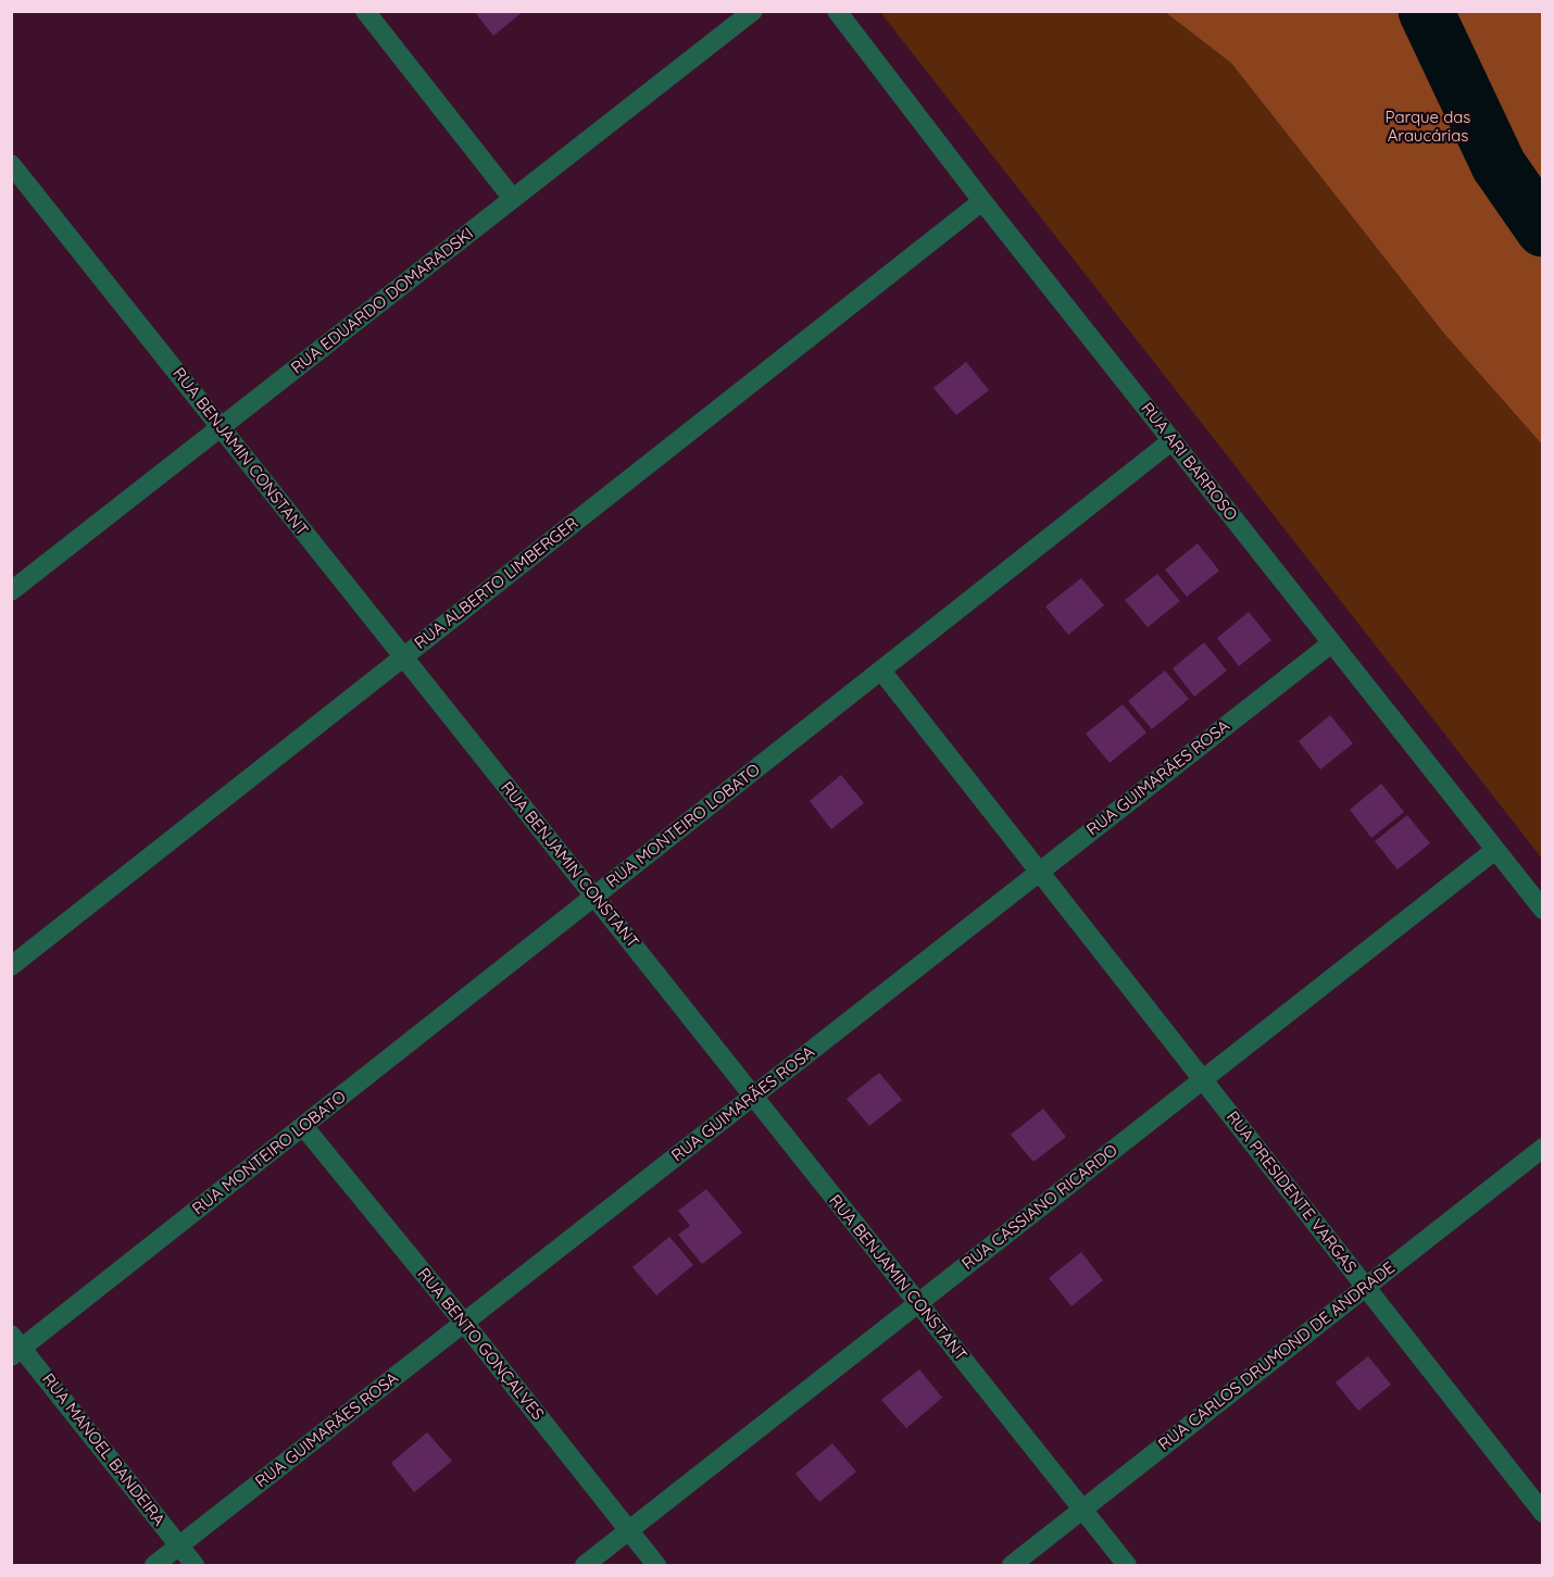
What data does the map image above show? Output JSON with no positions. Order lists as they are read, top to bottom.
{
  "streets": {
    "street": [
      "RUA EDUARDO DOMARADSKI",
      "RUA BENJAMIN CONSTANT",
      "RUA ARI BARROSO",
      "RUA ALBERTO LIMBERGER",
      "RUA GUIMARÃES ROSA",
      "RUA MONTEIRO LOBATO",
      "RUA PRESIDENTE VARGAS",
      "RUA CASSIANO RICARDO",
      "RUA BENTO GONÇALVES",
      "RUA CARLOS DRUMOND DE ANDRADE",
      "RUA MANOEL BANDEIRA"
    ]
  },
  "crossings": [
    ["RUA EDUARDO DOMARADSKI", "RUA BENJAMIN CONSTANT"],
    ["RUA BENJAMIN CONSTANT", "RUA ALBERTO LIMBERGER"],
    ["RUA BENJAMIN CONSTANT", "RUA GUIMARÃES ROSA"],
    ["RUA BENJAMIN CONSTANT", "RUA MONTEIRO LOBATO"],
    ["RUA BENJAMIN CONSTANT", "RUA CASSIANO RICARDO"],
    ["RUA BENJAMIN CONSTANT", "RUA CARLOS DRUMOND DE ANDRADE"],
    ["RUA ARI BARROSO", "RUA ALBERTO LIMBERGER"],
    ["RUA ARI BARROSO", "RUA GUIMARÃES ROSA"],
    ["RUA ARI BARROSO", "RUA MONTEIRO LOBATO"],
    ["RUA ARI BARROSO", "RUA CASSIANO RICARDO"],
    ["RUA GUIMARÃES ROSA", "RUA PRESIDENTE VARGAS"],
    ["RUA GUIMARÃES ROSA", "RUA BENTO GONÇALVES"],
    ["RUA GUIMARÃES ROSA", "RUA MANOEL BANDEIRA"],
    ["RUA MONTEIRO LOBATO", "RUA PRESIDENTE VARGAS"],
    ["RUA MONTEIRO LOBATO", "RUA BENTO GONÇALVES"],
    ["RUA MONTEIRO LOBATO", "RUA MANOEL BANDEIRA"],
    ["RUA PRESIDENTE VARGAS", "RUA CASSIANO RICARDO"],
    ["RUA PRESIDENTE VARGAS", "RUA CARLOS DRUMOND DE ANDRADE"],
    ["RUA CASSIANO RICARDO", "RUA BENTO GONÇALVES"]
  ],
  "parks": ["Parque das Araucárias"]
}
